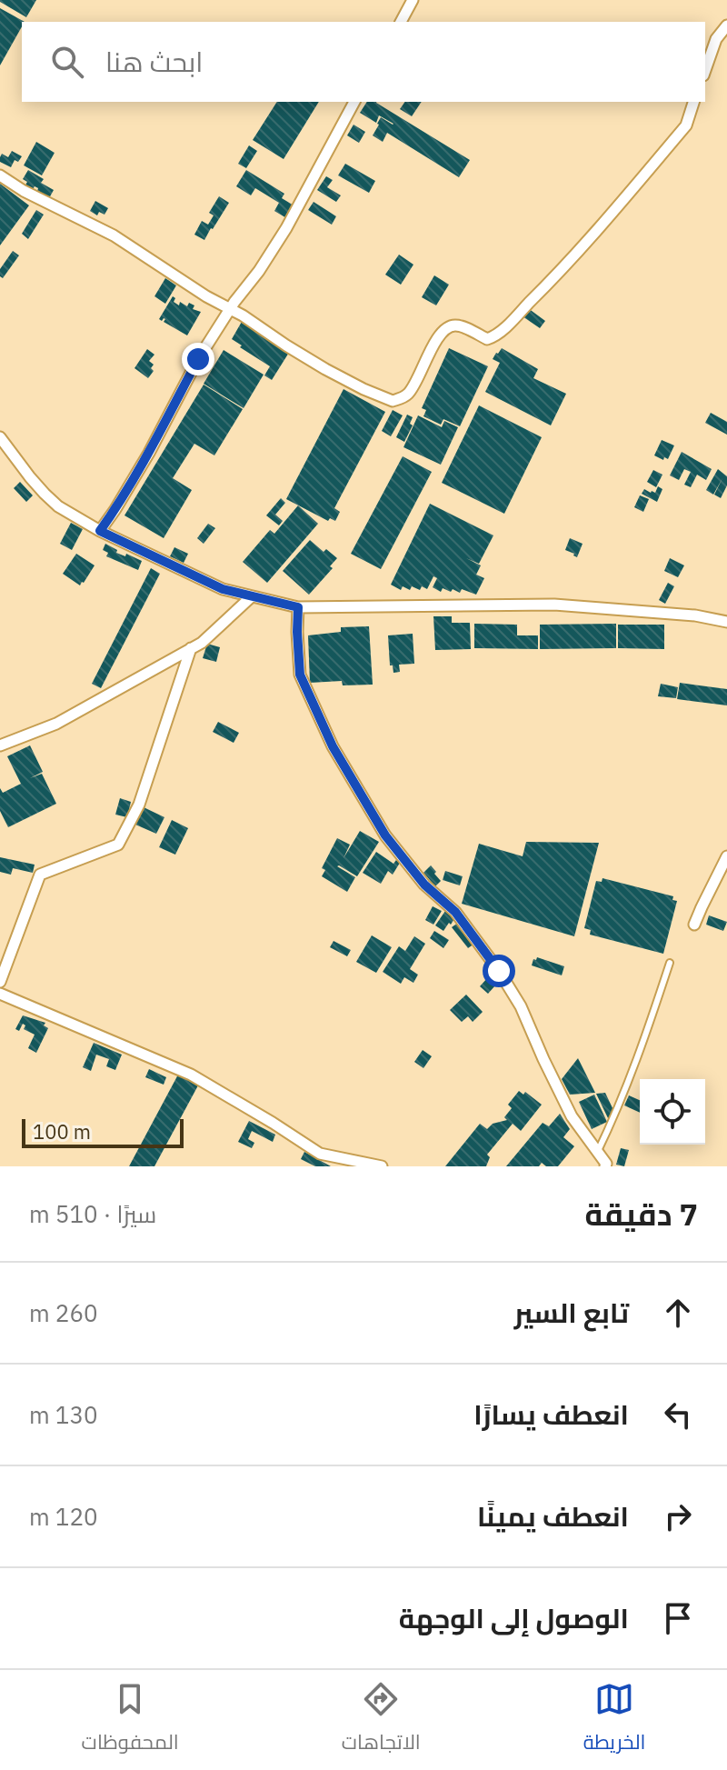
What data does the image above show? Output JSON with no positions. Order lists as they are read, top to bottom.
{
  "scale_bar": "100 m",
  "page": {
    "search": "ابحث هنا",
    "scale": "100 m",
    "heading": ["7 دقيقة", "سيرًا · 510 m"],
    "list": [
      ["تابع السير", "260 m"],
      ["انعطف يسارًا", "130 m"],
      ["انعطف يمينًا", "120 m"],
      "الوصول إلى الوجهة"
    ],
    "nav": ["الخريطة", "الاتجاهات", "المحفوظات"]
  }
}
